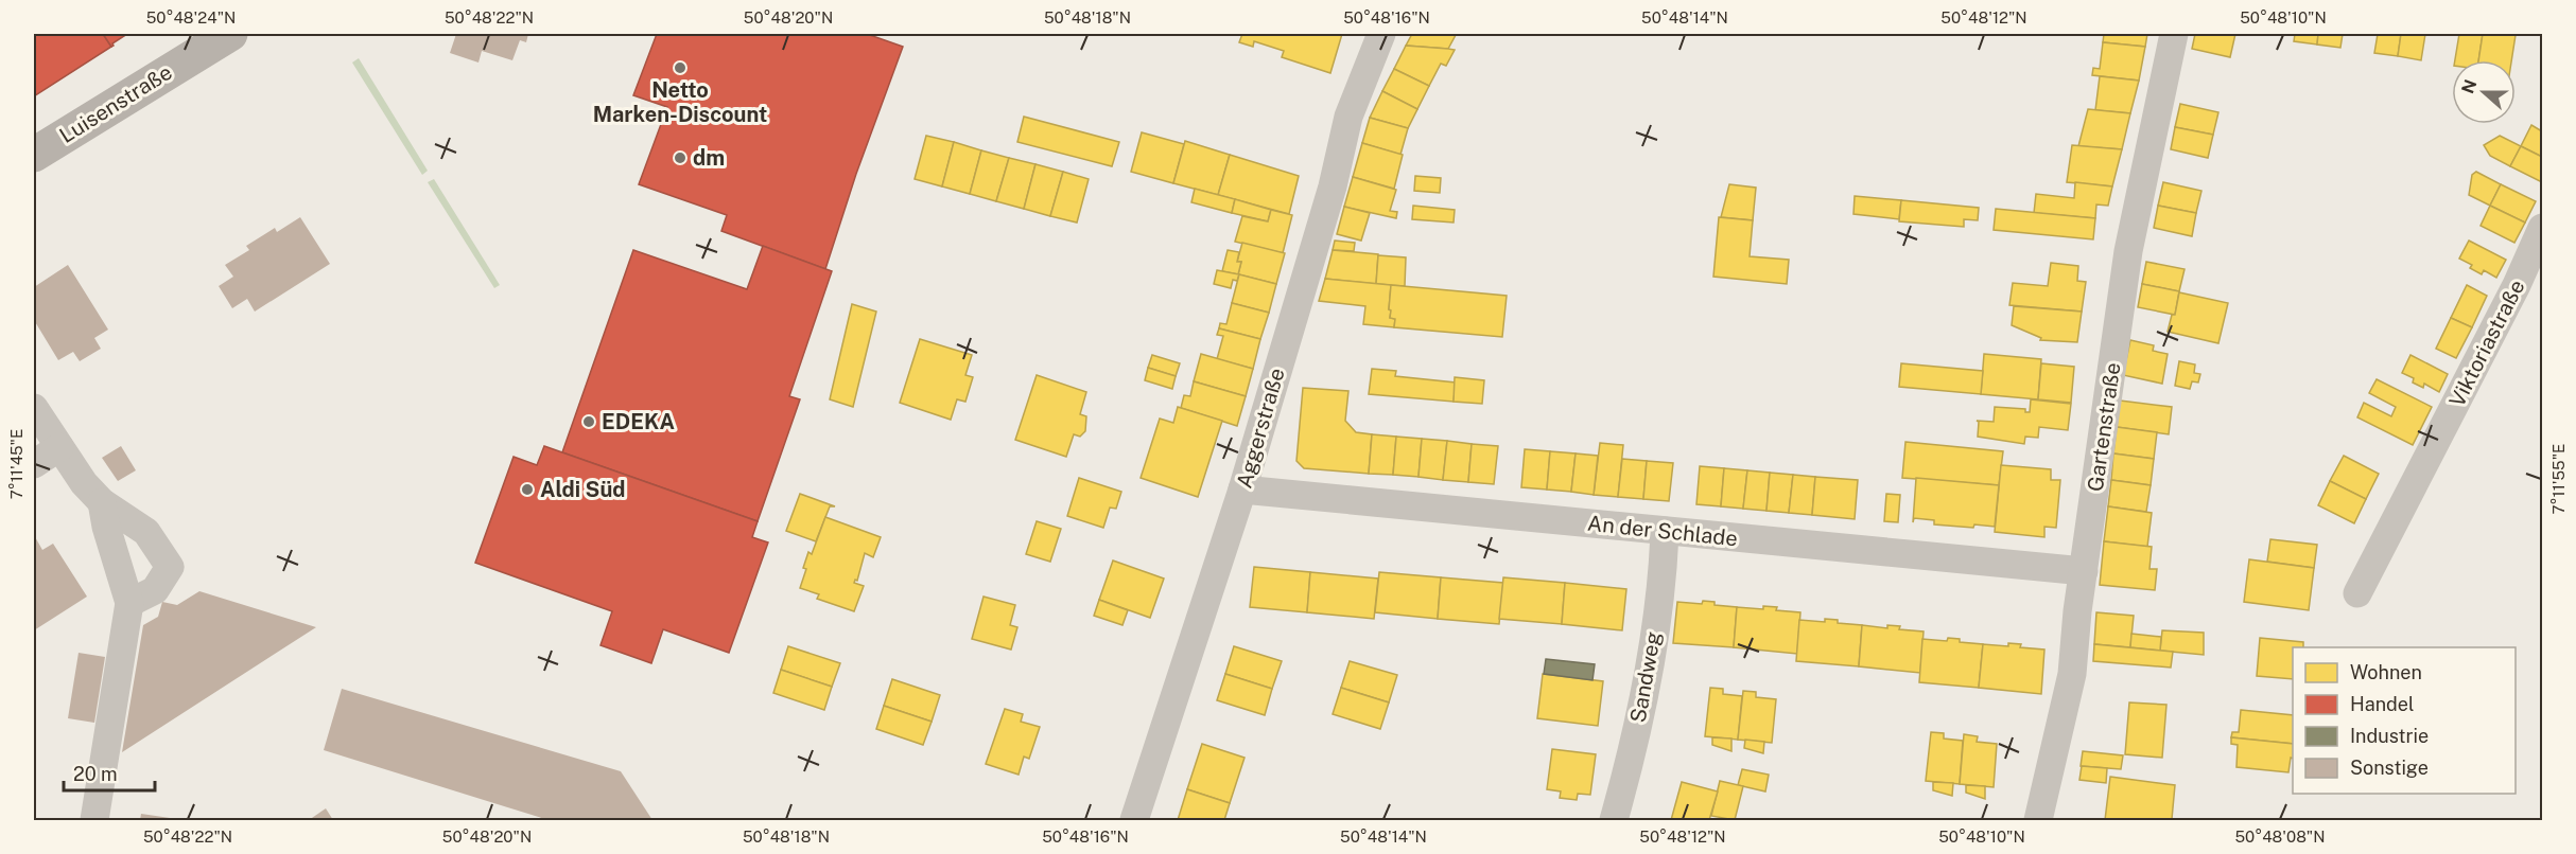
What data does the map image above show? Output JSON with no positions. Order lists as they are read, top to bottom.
{
  "streets": {
    "main road": ["Luisenstraße"],
    "street": [
      "Viktoriastraße",
      "Gartenstraße",
      "Aggerstraße",
      "An der Schlade",
      "Sandweg"
    ]
  },
  "crossings": [
    ["Gartenstraße", "An der Schlade"],
    ["Aggerstraße", "An der Schlade"],
    ["An der Schlade", "Sandweg"]
  ],
  "places": [
    "Netto Marken-Discount",
    "dm",
    "EDEKA",
    "Aldi Süd"
  ],
  "legend": [
    "Wohnen",
    "Handel",
    "Industrie",
    "Sonstige"
  ],
  "scale_bar": "20 m",
  "north": "left",
  "coordinates": [
    "50°48'24\"N",
    "50°48'22\"N",
    "50°48'20\"N",
    "50°48'18\"N",
    "50°48'16\"N",
    "50°48'14\"N",
    "50°48'12\"N",
    "50°48'10\"N",
    "7°11'45\"E",
    "7°11'55\"E",
    "50°48'08\"N"
  ]
}
